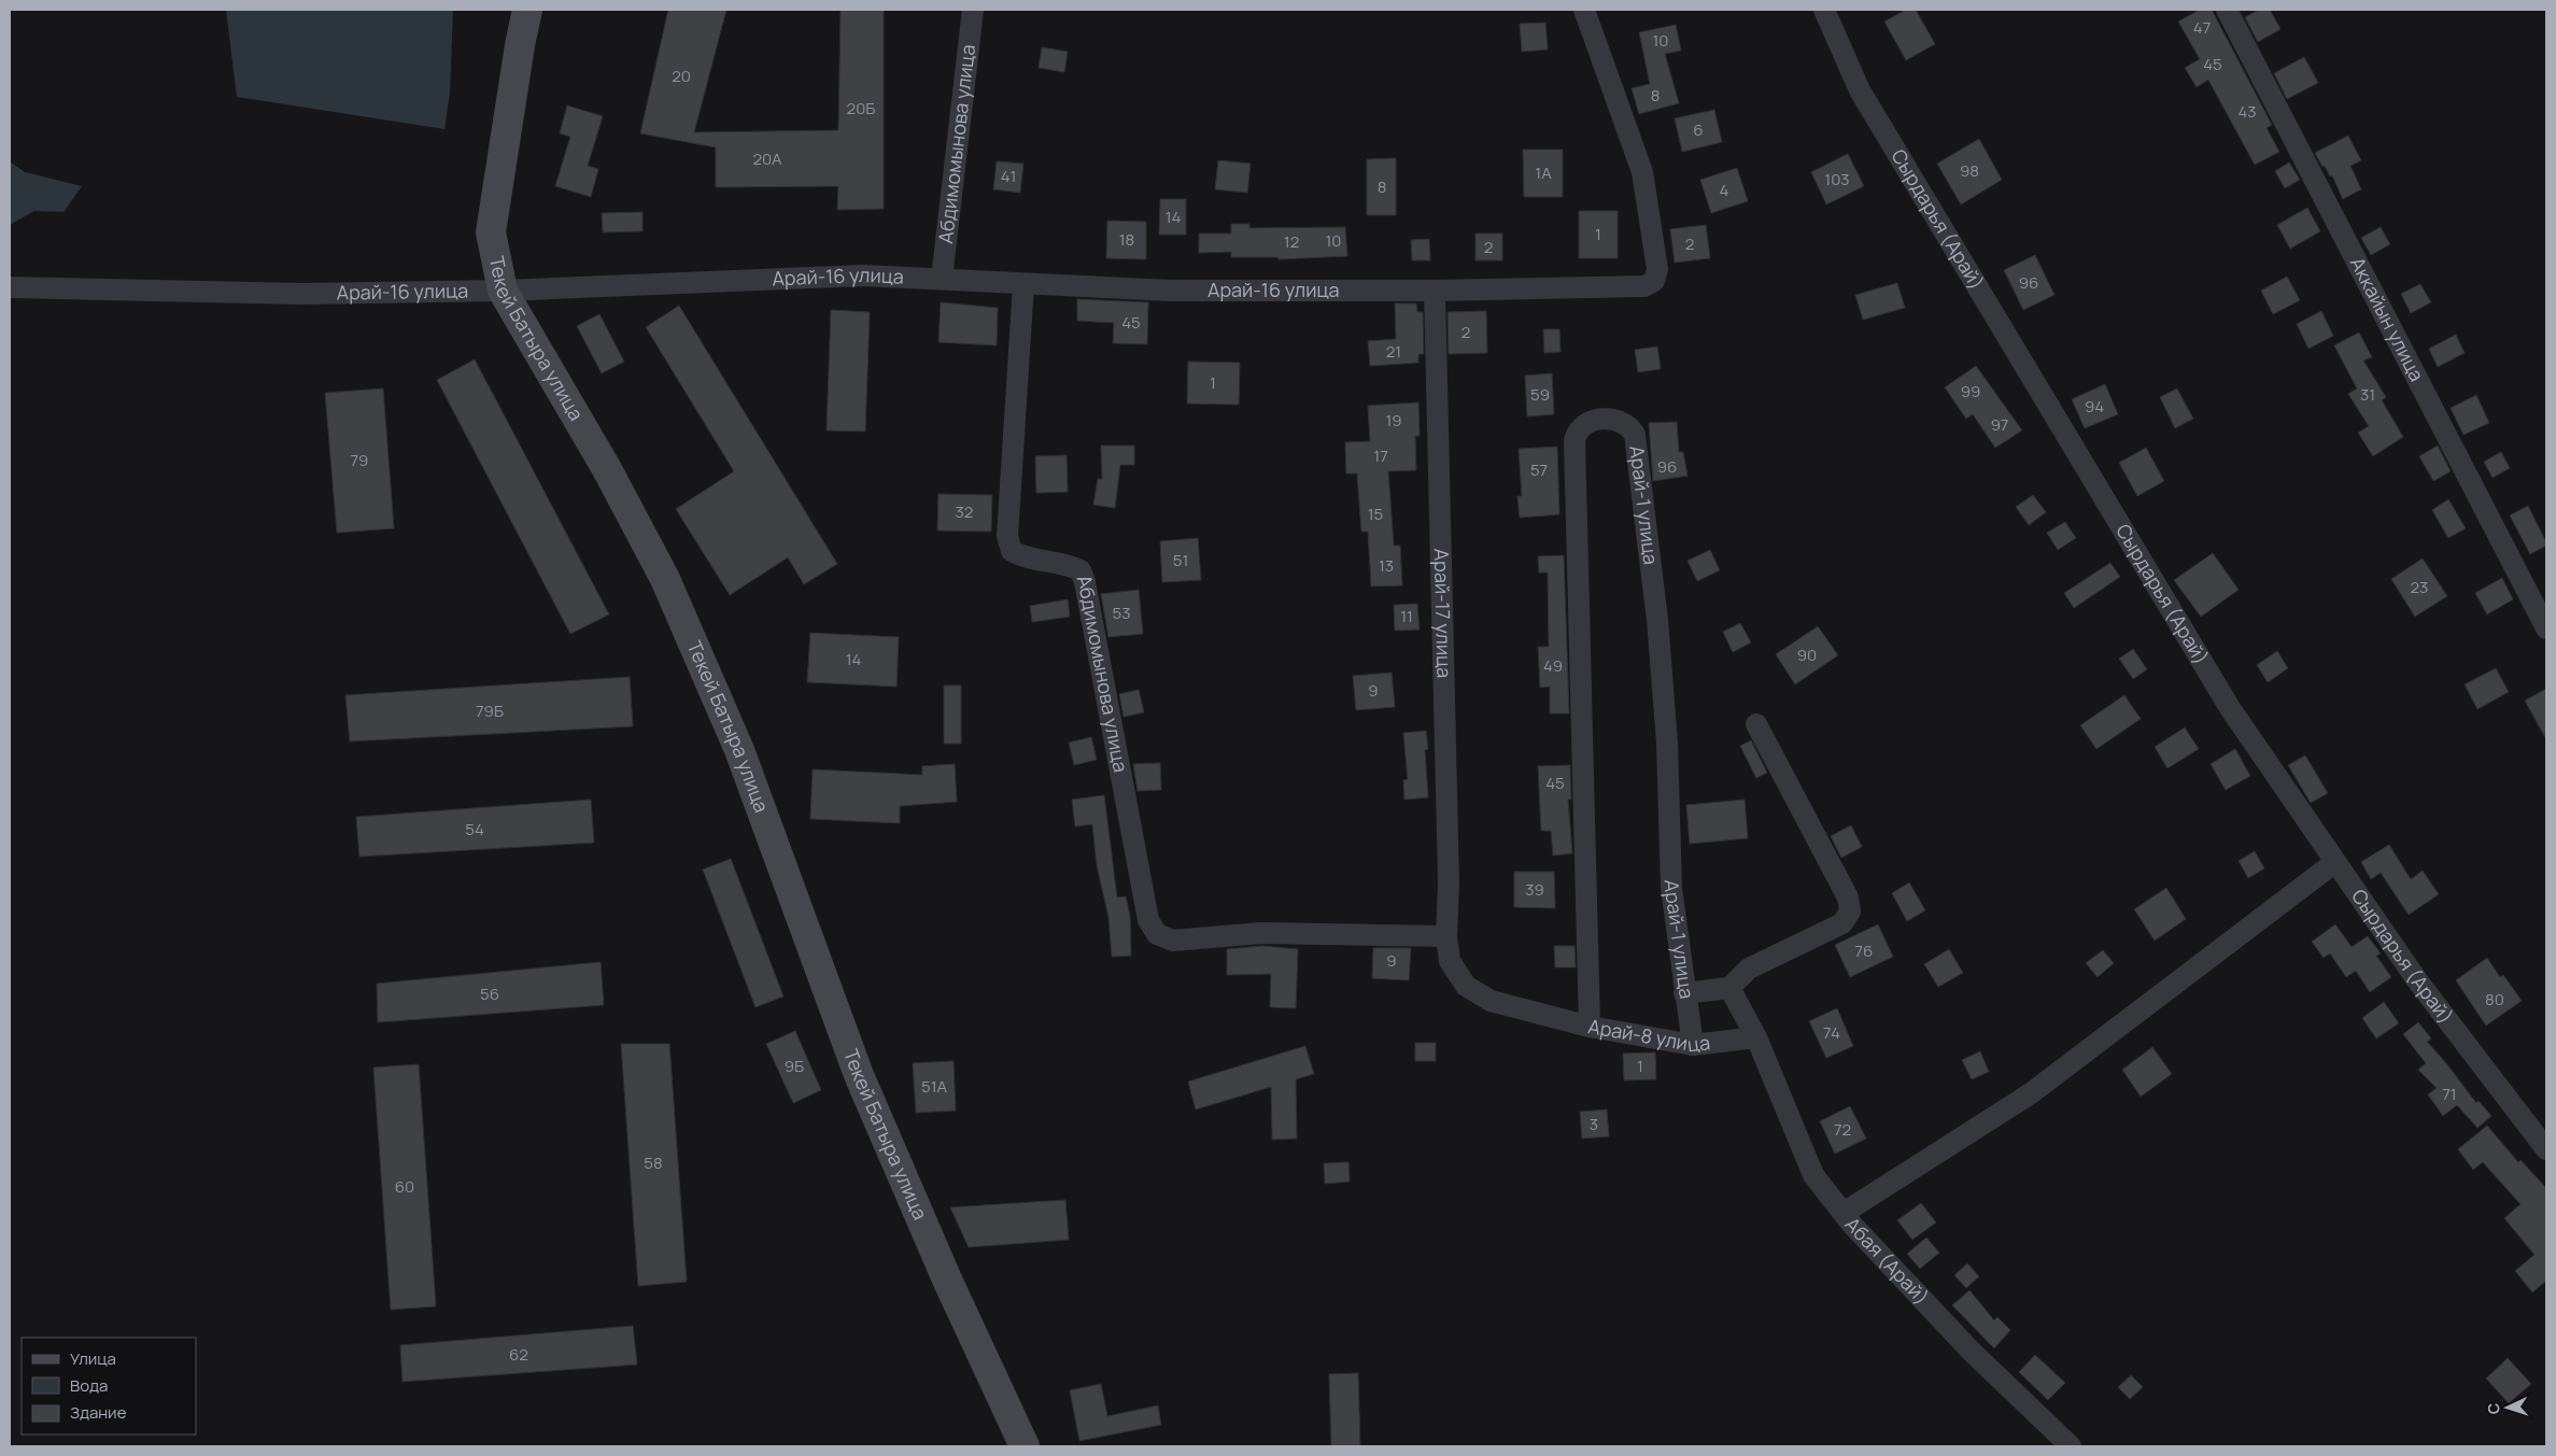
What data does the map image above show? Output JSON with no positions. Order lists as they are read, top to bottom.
{
  "streets": {
    "street": [
      "Абдимомынова улица",
      "Сырдарья (Арай)",
      "Арай-16 улица",
      "Аккайын улица",
      "Текей Батыра улица",
      "Арай-1 улица",
      "Арай-17 улица",
      "Арай-8 улица",
      "Абая (Арай)"
    ]
  },
  "crossings": [
    ["Абдимомынова улица", "Арай-16 улица"],
    ["Абдимомынова улица", "Арай-17 улица"],
    ["Абдимомынова улица", "Арай-8 улица"],
    ["Арай-16 улица", "Текей Батыра улица"],
    ["Арай-16 улица", "Арай-17 улица"],
    ["Арай-1 улица", "Арай-8 улица"],
    ["Арай-17 улица", "Арай-8 улица"],
    ["Арай-8 улица", "Абая (Арай)"]
  ],
  "house_numbers": [
    "47",
    "10",
    "45",
    "20",
    "8",
    "20Б",
    "43",
    "6",
    "20А",
    "98",
    "1А",
    "41",
    "103",
    "8",
    "4",
    "14",
    "1",
    "18",
    "10",
    "12",
    "2",
    "2",
    "96",
    "45",
    "2",
    "21",
    "1",
    "99",
    "59",
    "31",
    "94",
    "19",
    "97",
    "17",
    "79",
    "96",
    "57",
    "32",
    "15",
    "51",
    "13",
    "23",
    "53",
    "11",
    "90",
    "14",
    "49",
    "9",
    "79Б",
    "45",
    "54",
    "39",
    "76",
    "9",
    "56",
    "80",
    "74",
    "9Б",
    "1",
    "51А",
    "71",
    "3",
    "72",
    "58",
    "60",
    "62"
  ],
  "legend": ["Улица", "Вода", "Здание"],
  "north": "left"
}
